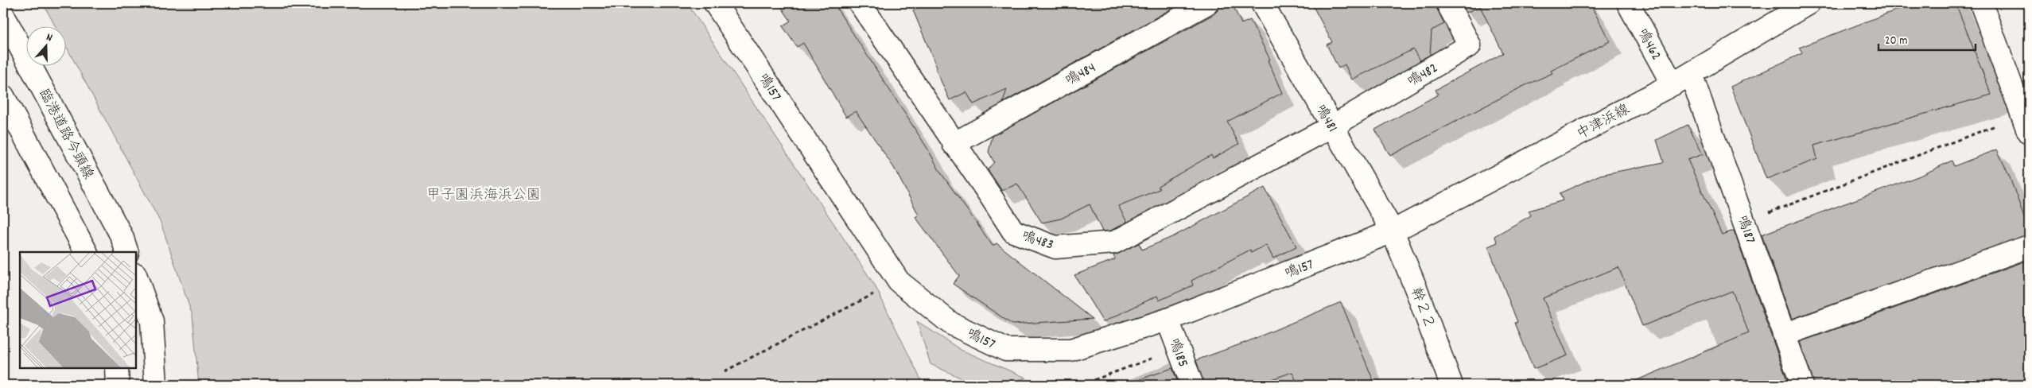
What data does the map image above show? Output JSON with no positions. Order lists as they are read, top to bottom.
{
  "streets": {
    "street": [
      "鳴462",
      "鳴484",
      "鳴482",
      "鳴157",
      "鳴481",
      "中津浜線",
      "臨港道路今頭線",
      "鳴187",
      "鳴483",
      "幹２２",
      "鳴185"
    ]
  },
  "crossings": [
    ["鳴462", "中津浜線"],
    ["鳴462", "鳴187"],
    ["鳴484", "鳴483"],
    ["鳴482", "鳴481"],
    ["鳴482", "鳴483"],
    ["鳴157", "鳴481"],
    ["鳴157", "中津浜線"],
    ["鳴157", "幹２２"],
    ["鳴157", "鳴185"],
    ["鳴481", "中津浜線"],
    ["鳴481", "鳴483"],
    ["鳴481", "幹２２"],
    ["中津浜線", "鳴187"],
    ["中津浜線", "幹２２"]
  ],
  "parks": ["甲子園浜海浜公園"],
  "scale_bar": "20 m",
  "north": "top"
}
